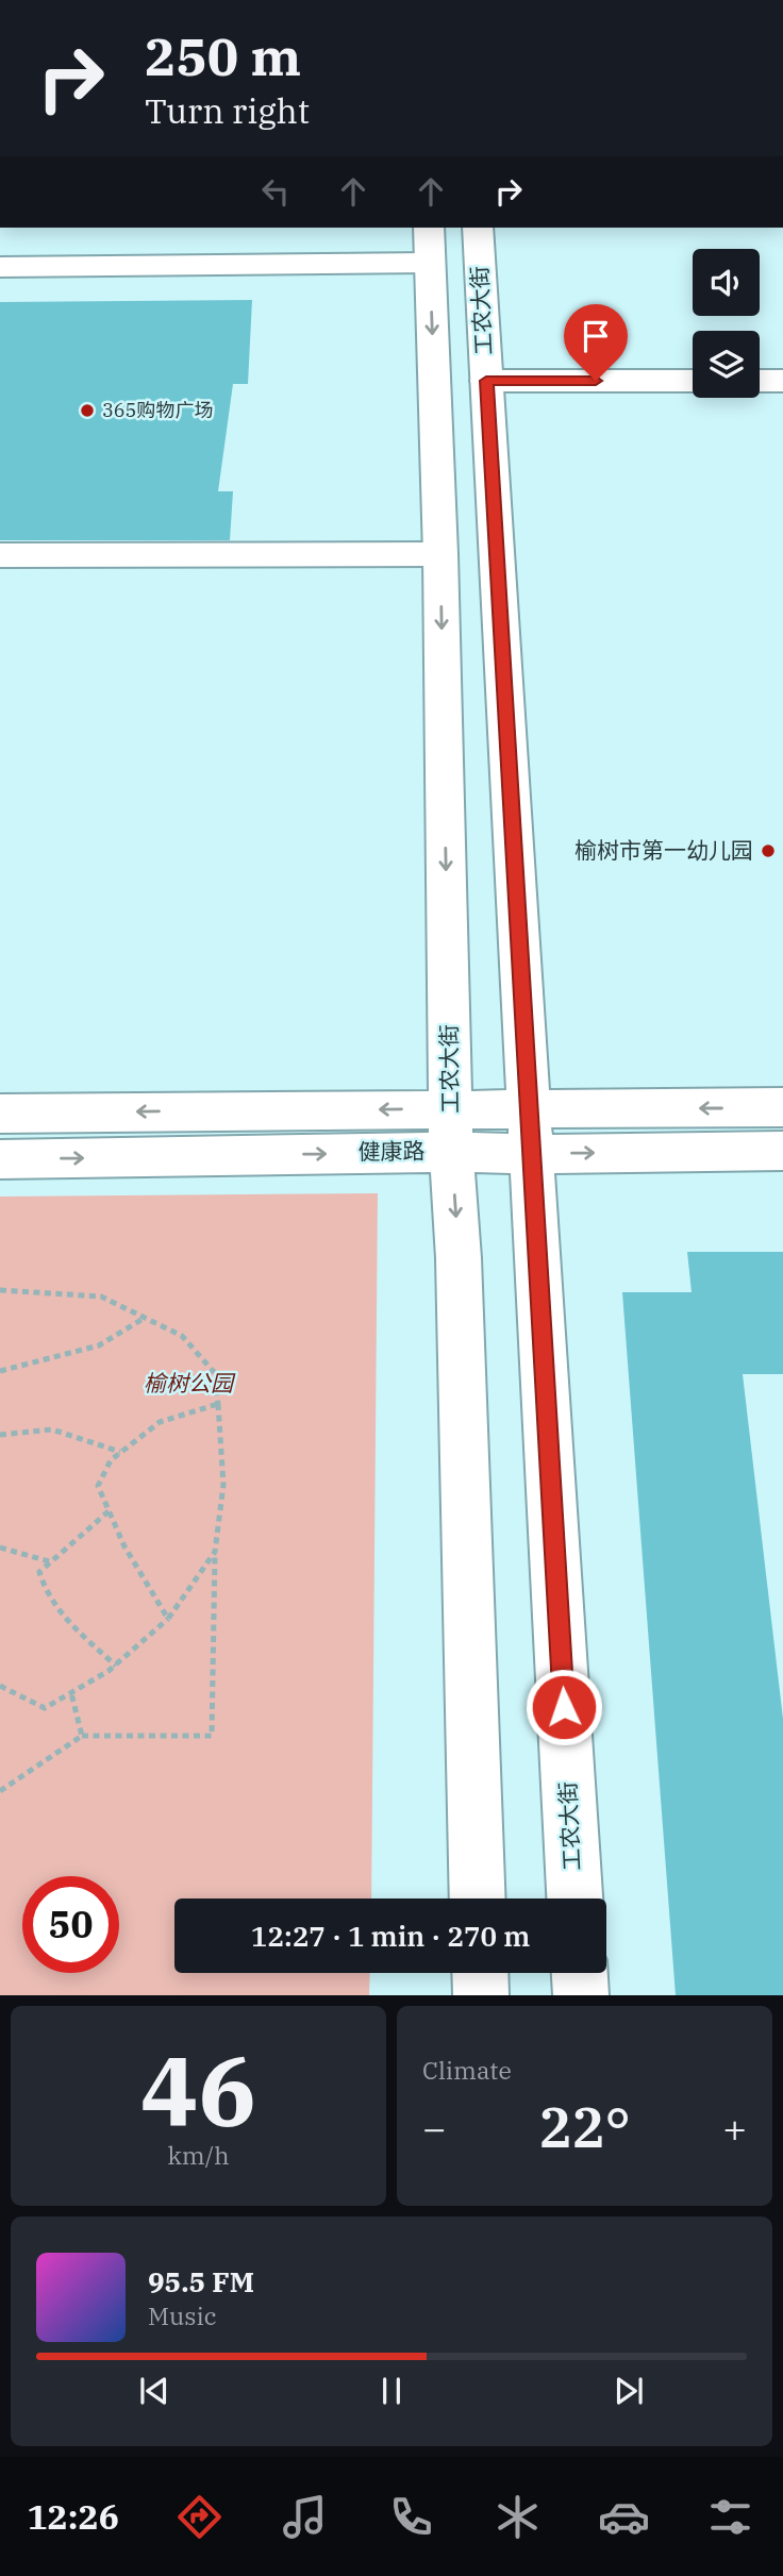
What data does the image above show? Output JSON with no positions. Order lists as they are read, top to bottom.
{
  "streets": {
    "main road": ["工农大街", "健康路"]
  },
  "crossings": [
    ["工农大街", "健康路"]
  ],
  "parks": ["榆树公园"],
  "places": ["365购物广场", "榆树市第一幼儿园"],
  "page": {
    "turn": ["250 m", "Turn right"],
    "limit": "50",
    "trip": "12:27 · 1 min · 270 m",
    "tile": [
      ["46", "km/h"],
      "Climate"
    ],
    "heat": ["−", "22°", "+"],
    "song": ["95.5 FM", "Music"],
    "tabs": "12:26"
  }
}
